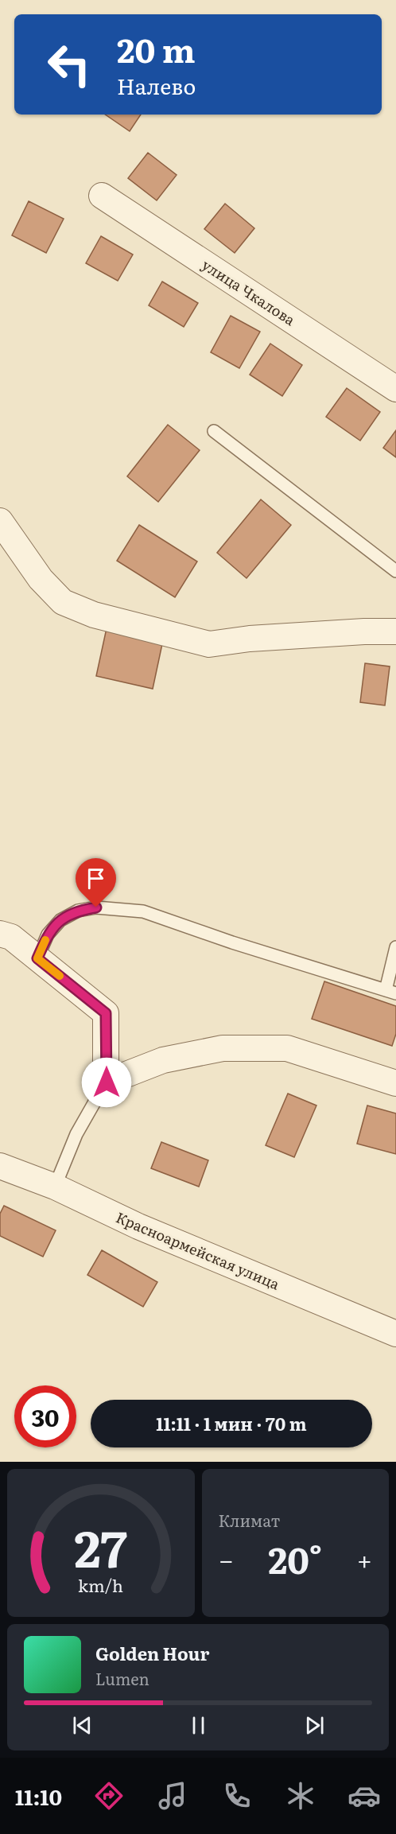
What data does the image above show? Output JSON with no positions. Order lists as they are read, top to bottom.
{
  "streets": {
    "street": ["улица Чкалова", "Красноармейская улица"]
  },
  "page": {
    "turn": ["20 m", "Налево"],
    "limit": "30",
    "trip": "11:11 · 1 мин · 70 m",
    "tile": "Климат",
    "heat": ["−", "20°", "+"],
    "song": ["Golden Hour", "Lumen"],
    "tabs": "11:10",
    "gauge": ["27", "km/h"]
  }
}
